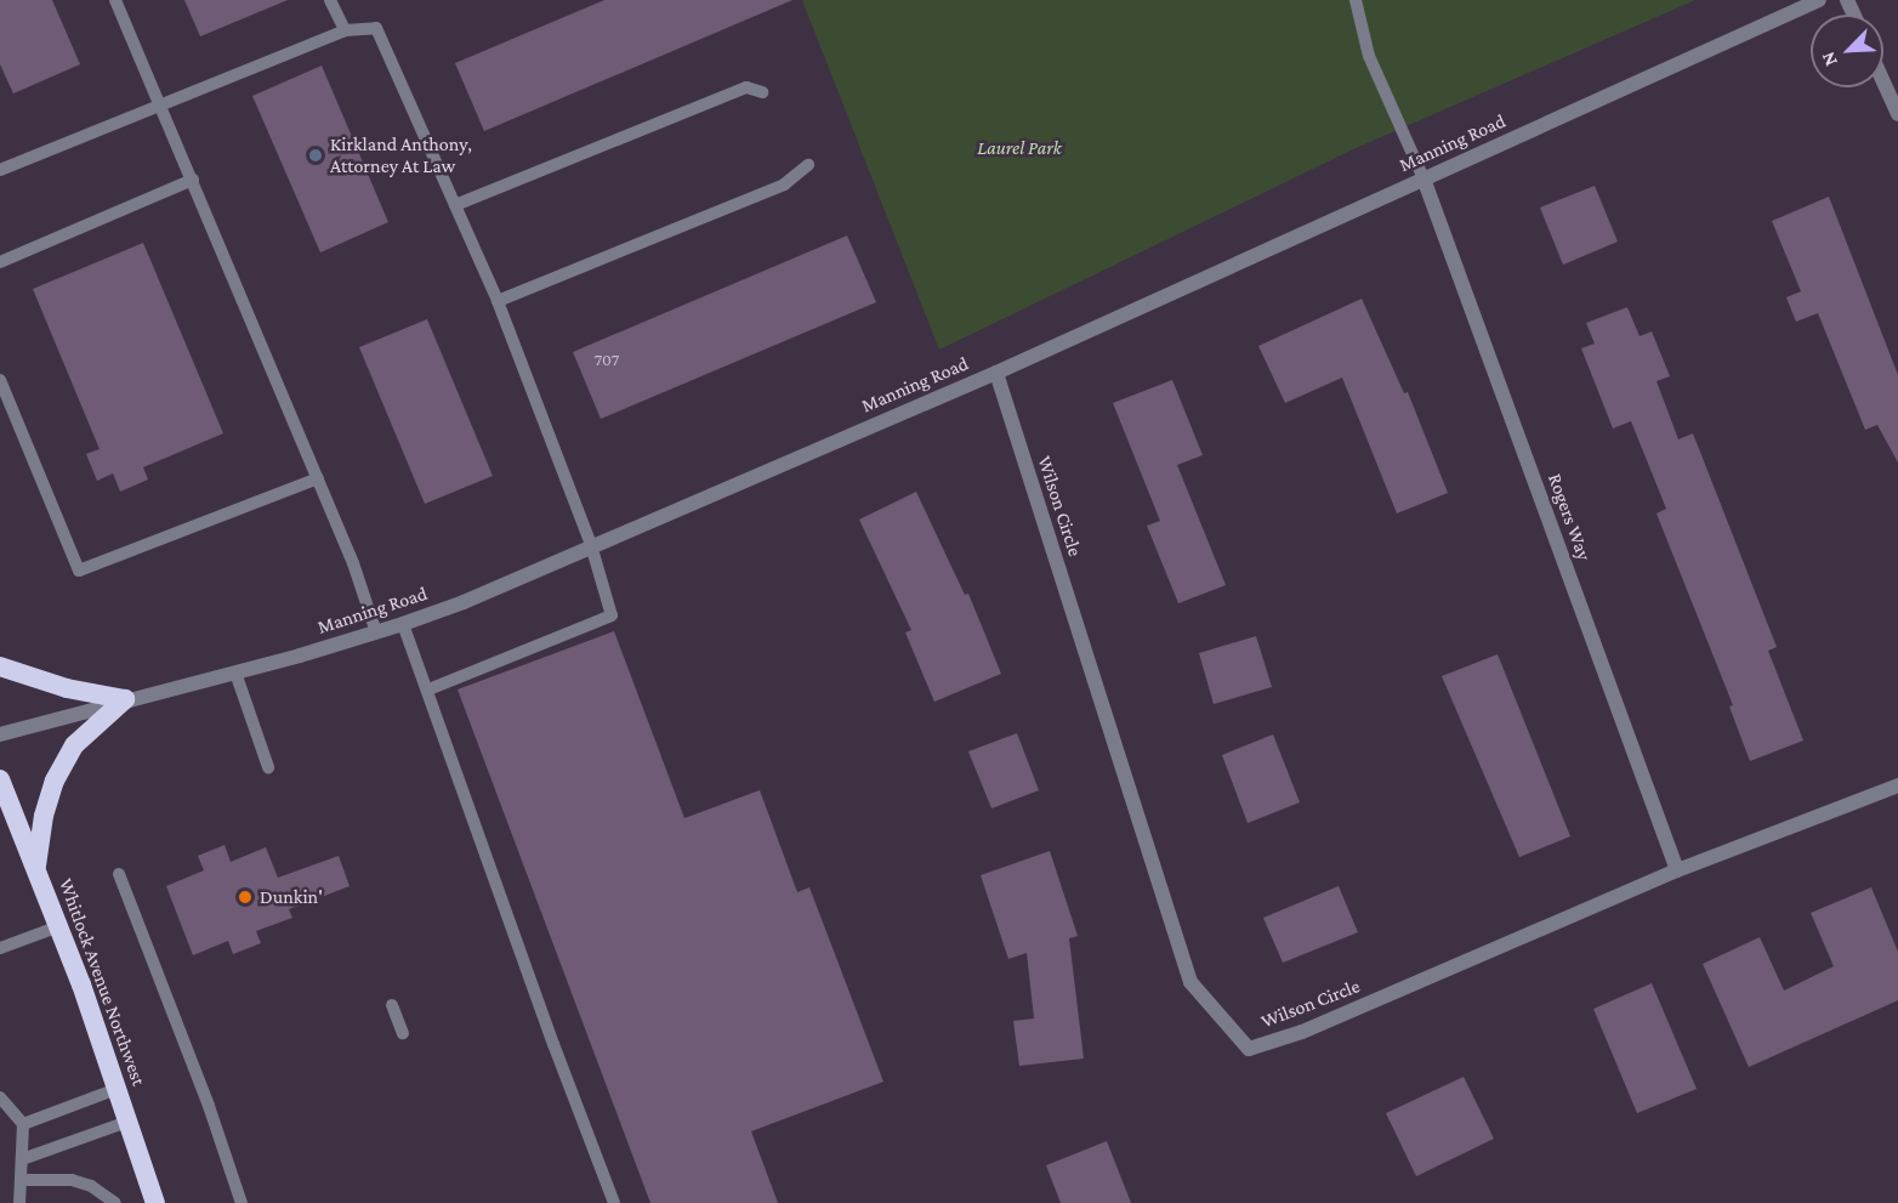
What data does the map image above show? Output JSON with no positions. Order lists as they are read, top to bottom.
{
  "streets": {
    "highway": ["Whitlock Avenue Northwest"],
    "street": ["Manning Road", "Wilson Circle", "Rogers Way"]
  },
  "crossings": [
    ["Manning Road", "Wilson Circle"],
    ["Manning Road", "Rogers Way"],
    ["Wilson Circle", "Rogers Way"]
  ],
  "parks": ["Laurel Park"],
  "places": ["Kirkland Anthony, Attorney At Law", "Dunkin'"],
  "house_numbers": ["707"],
  "north": "bottom left"
}
